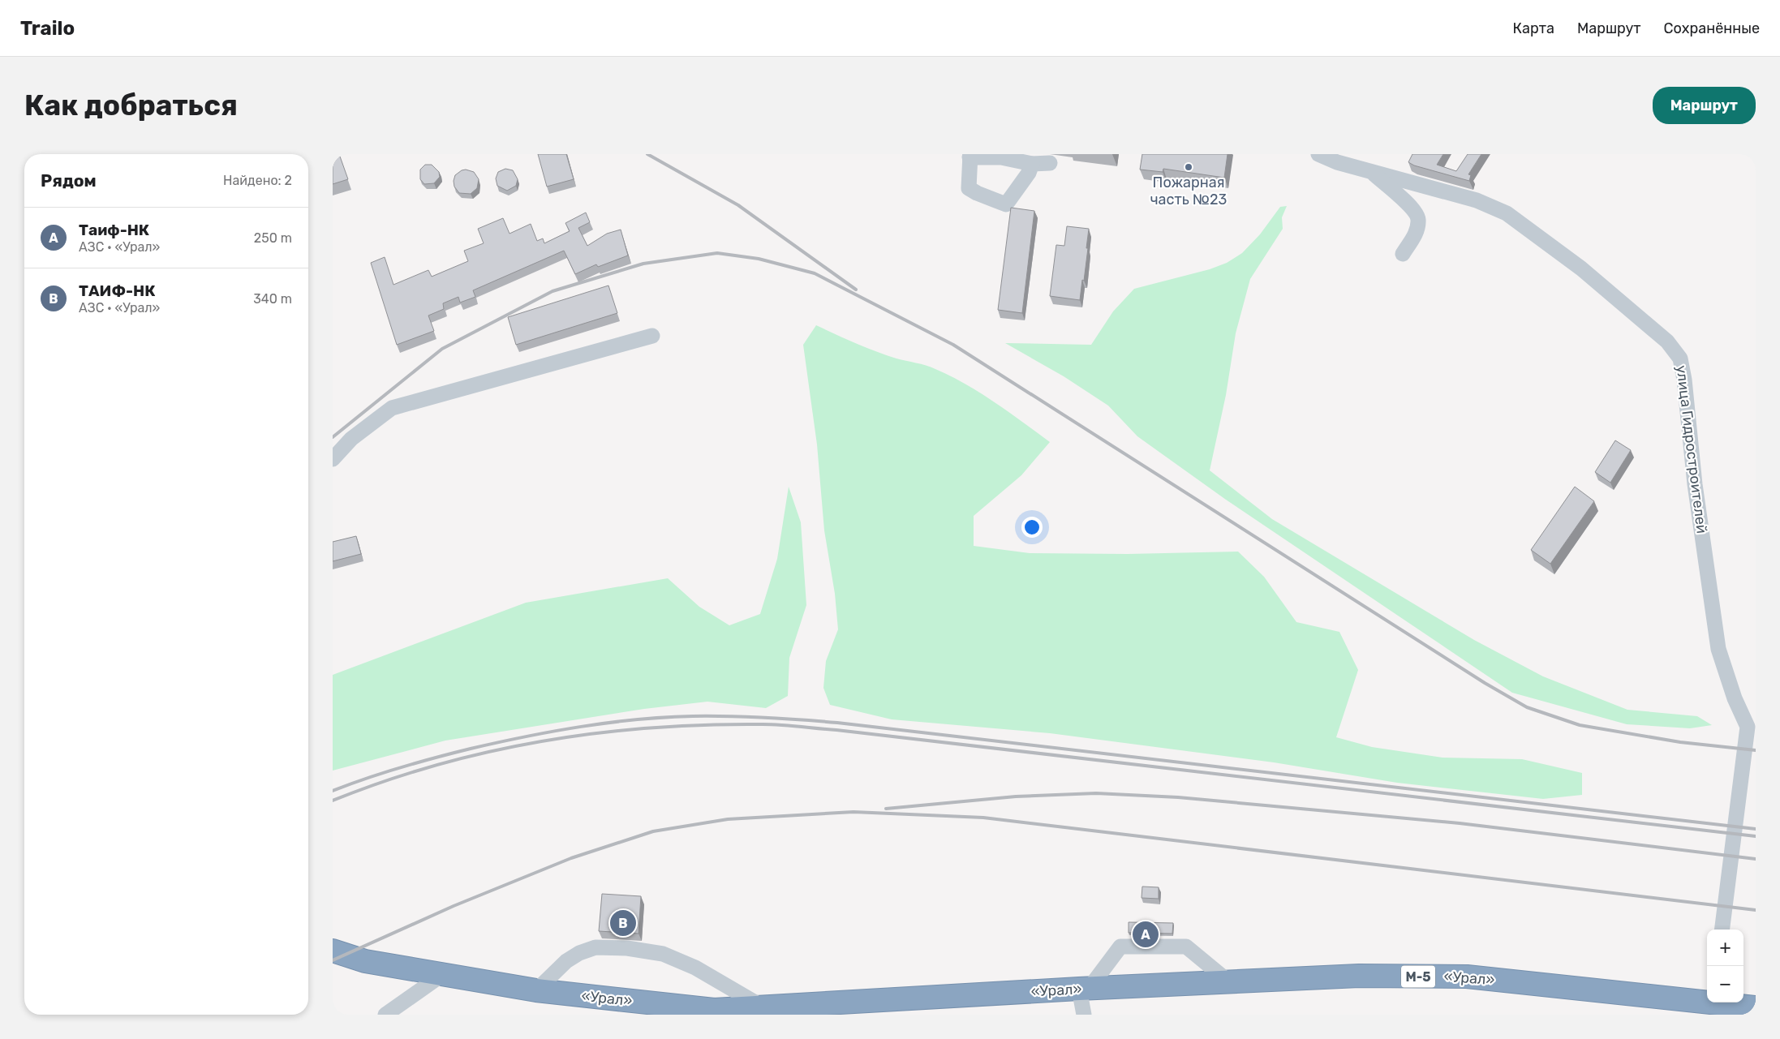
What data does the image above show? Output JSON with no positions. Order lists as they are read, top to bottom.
{
  "streets": {
    "highway": ["М-5", "«Урал»"],
    "street": ["улица Гидростроителей"]
  },
  "places": ["Пожарная часть №23"],
  "page": {
    "header": "Trailo",
    "nav": ["Карта", "Маршрут", "Сохранённые"],
    "buttons": "Маршрут",
    "title": "Как добраться",
    "heading": ["Рядом", "Найдено: 2"],
    "list": [
      {
        "mark": "A",
        "name": "Таиф-НК",
        "note": "АЗС · «Урал»",
        "value": "250 m"
      },
      {
        "mark": "B",
        "name": "ТАИФ-НК",
        "note": "АЗС · «Урал»",
        "value": "340 m"
      }
    ],
    "pins": ["B", "A"],
    "map_buttons": ["+", "−"]
  }
}
